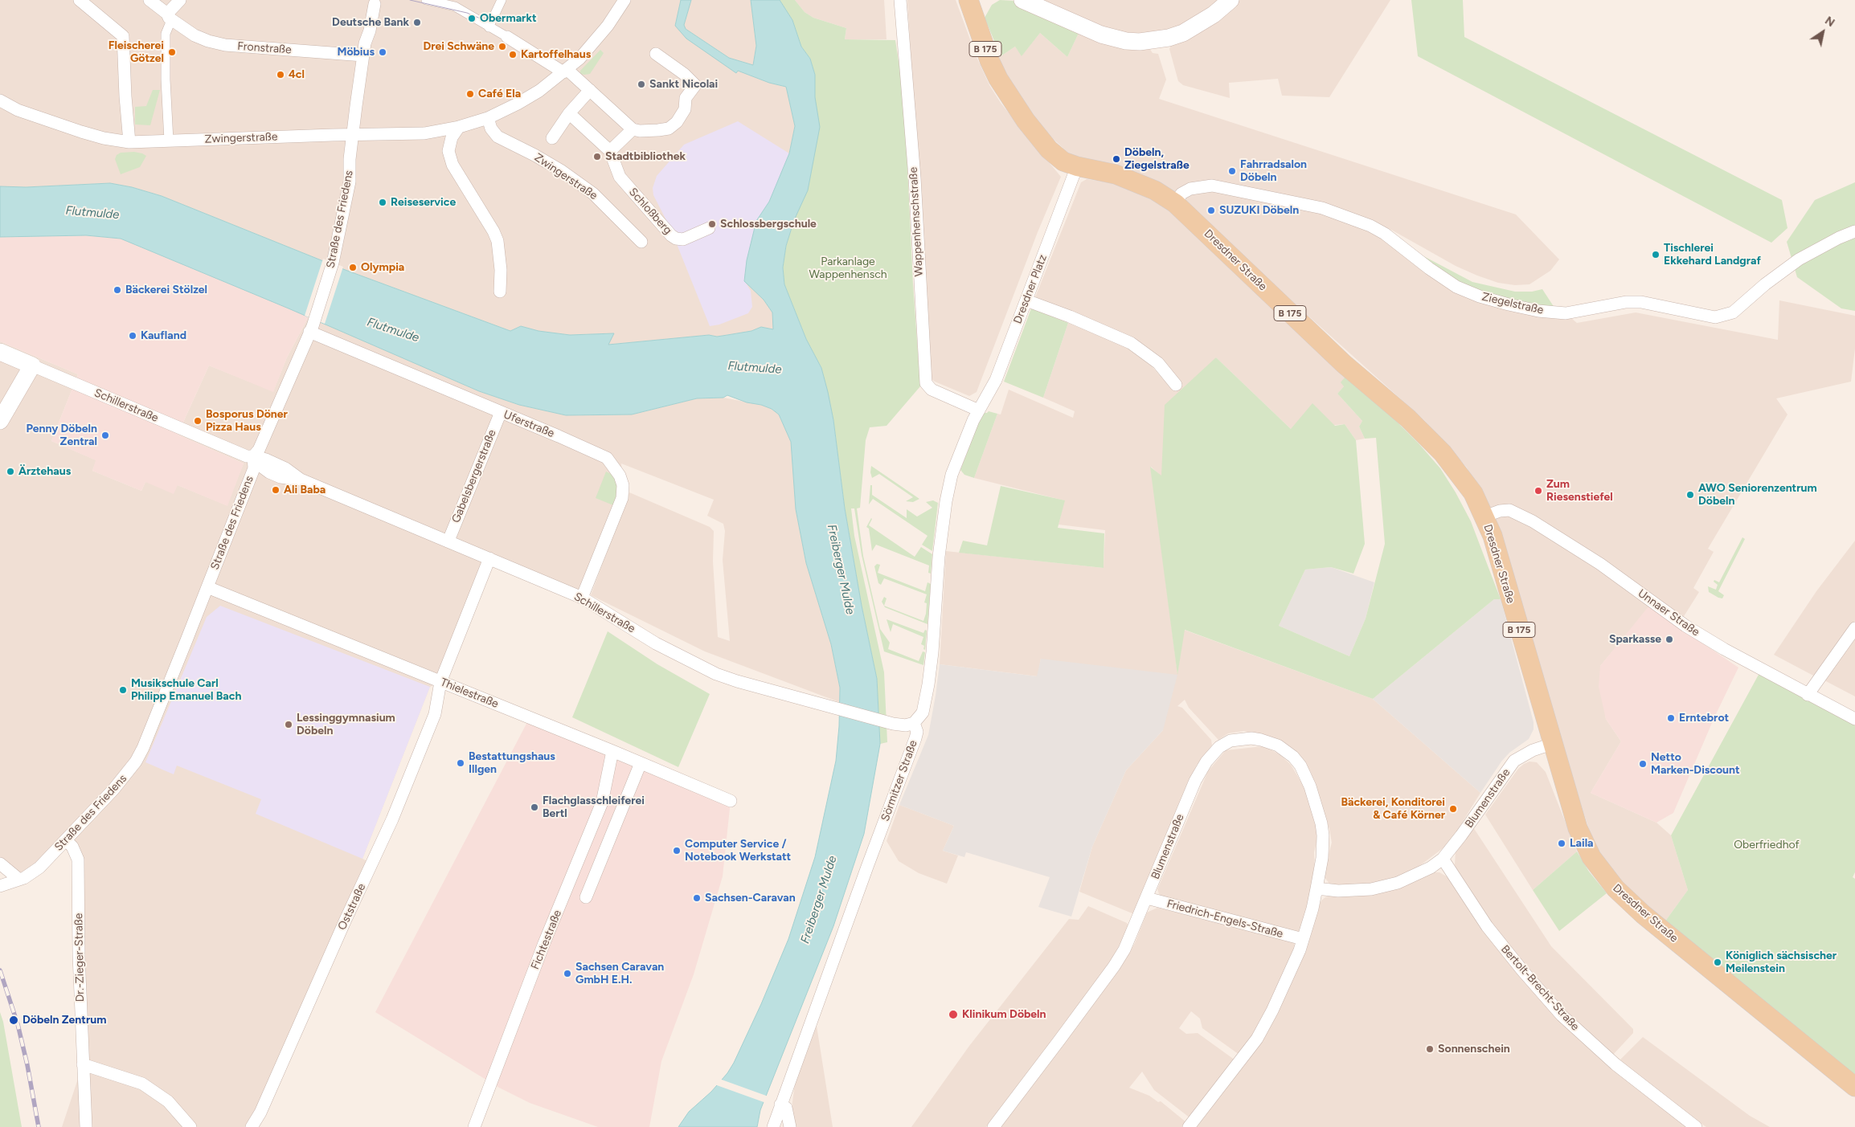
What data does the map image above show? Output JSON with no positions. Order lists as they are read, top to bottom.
{
  "streets": {
    "main road": ["B 175", "Dresdner Straße", "Schillerstraße"],
    "street": [
      "Fronstraße",
      "Zwingerstraße",
      "Schloßberg",
      "Straße des Friedens",
      "Wappenhenschstraße",
      "Dresdner Platz",
      "Ziegelstraße",
      "Uferstraße",
      "Gabelsbergerstraße",
      "Unnaer Straße",
      "Thielestraße",
      "Sörmitzer Straße",
      "Blumenstraße",
      "Oststraße",
      "Friedrich-Engels-Straße",
      "Fichtestraße",
      "Dr.-Zieger-Straße",
      "Bertolt-Brecht-Straße"
    ]
  },
  "crossings": [
    ["Fronstraße", "Straße des Friedens"],
    ["Zwingerstraße", "Straße des Friedens"],
    ["Straße des Friedens", "Schillerstraße"],
    ["Straße des Friedens", "Uferstraße"],
    ["Straße des Friedens", "Thielestraße"],
    ["Straße des Friedens", "Dr.-Zieger-Straße"],
    ["Wappenhenschstraße", "Dresdner Platz"],
    ["Wappenhenschstraße", "Sörmitzer Straße"],
    ["Dresdner Straße", "Dresdner Platz"],
    ["Dresdner Straße", "Ziegelstraße"],
    ["Dresdner Straße", "Unnaer Straße"],
    ["Dresdner Straße", "Blumenstraße"],
    ["Dresdner Platz", "Sörmitzer Straße"],
    ["Schillerstraße", "Uferstraße"],
    ["Schillerstraße", "Gabelsbergerstraße"],
    ["Schillerstraße", "Sörmitzer Straße"],
    ["Uferstraße", "Gabelsbergerstraße"],
    ["Thielestraße", "Oststraße"],
    ["Thielestraße", "Fichtestraße"],
    ["Blumenstraße", "Friedrich-Engels-Straße"],
    ["Blumenstraße", "Bertolt-Brecht-Straße"]
  ],
  "water": ["Flutmulde", "Freiberger Mulde"],
  "parks": ["Parkanlage Wappenhensch", "Oberfriedhof"],
  "places": [
    "Obermarkt",
    "Deutsche Bank",
    "Drei Schwäne",
    "Fleischerei Götzel",
    "Möbius",
    "Kartoffelhaus",
    "4cl",
    "Sankt Nicolai",
    "Café Ela",
    "Stadtbibliothek",
    "Döbeln, Ziegelstraße",
    "Fahrradsalon Döbeln",
    "Reiseservice",
    "SUZUKI Döbeln",
    "Schlossbergschule",
    "Tischlerei Ekkehard Landgraf",
    "Olympia",
    "Bäckerei Stölzel",
    "Kaufland",
    "Bosporus Döner Pizza Haus",
    "Penny Döbeln Zentral",
    "Ärztehaus",
    "Ali Baba",
    "Zum Riesenstiefel",
    "AWO Seniorenzentrum Döbeln",
    "Sparkasse",
    "Musikschule Carl Philipp Emanuel Bach",
    "Erntebrot",
    "Lessinggymnasium Döbeln",
    "Bestattungshaus Illgen",
    "Netto Marken-Discount",
    "Flachglasschleiferei Bertl",
    "Bäckerei, Konditorei & Café Körner",
    "Laila",
    "Computer Service / Notebook Werkstatt",
    "Sachsen-Caravan",
    "Königlich sächsischer Meilenstein",
    "Sachsen Caravan GmbH E.H.",
    "Klinikum Döbeln",
    "Döbeln Zentrum",
    "Sonnenschein"
  ],
  "north": "top right"
}
